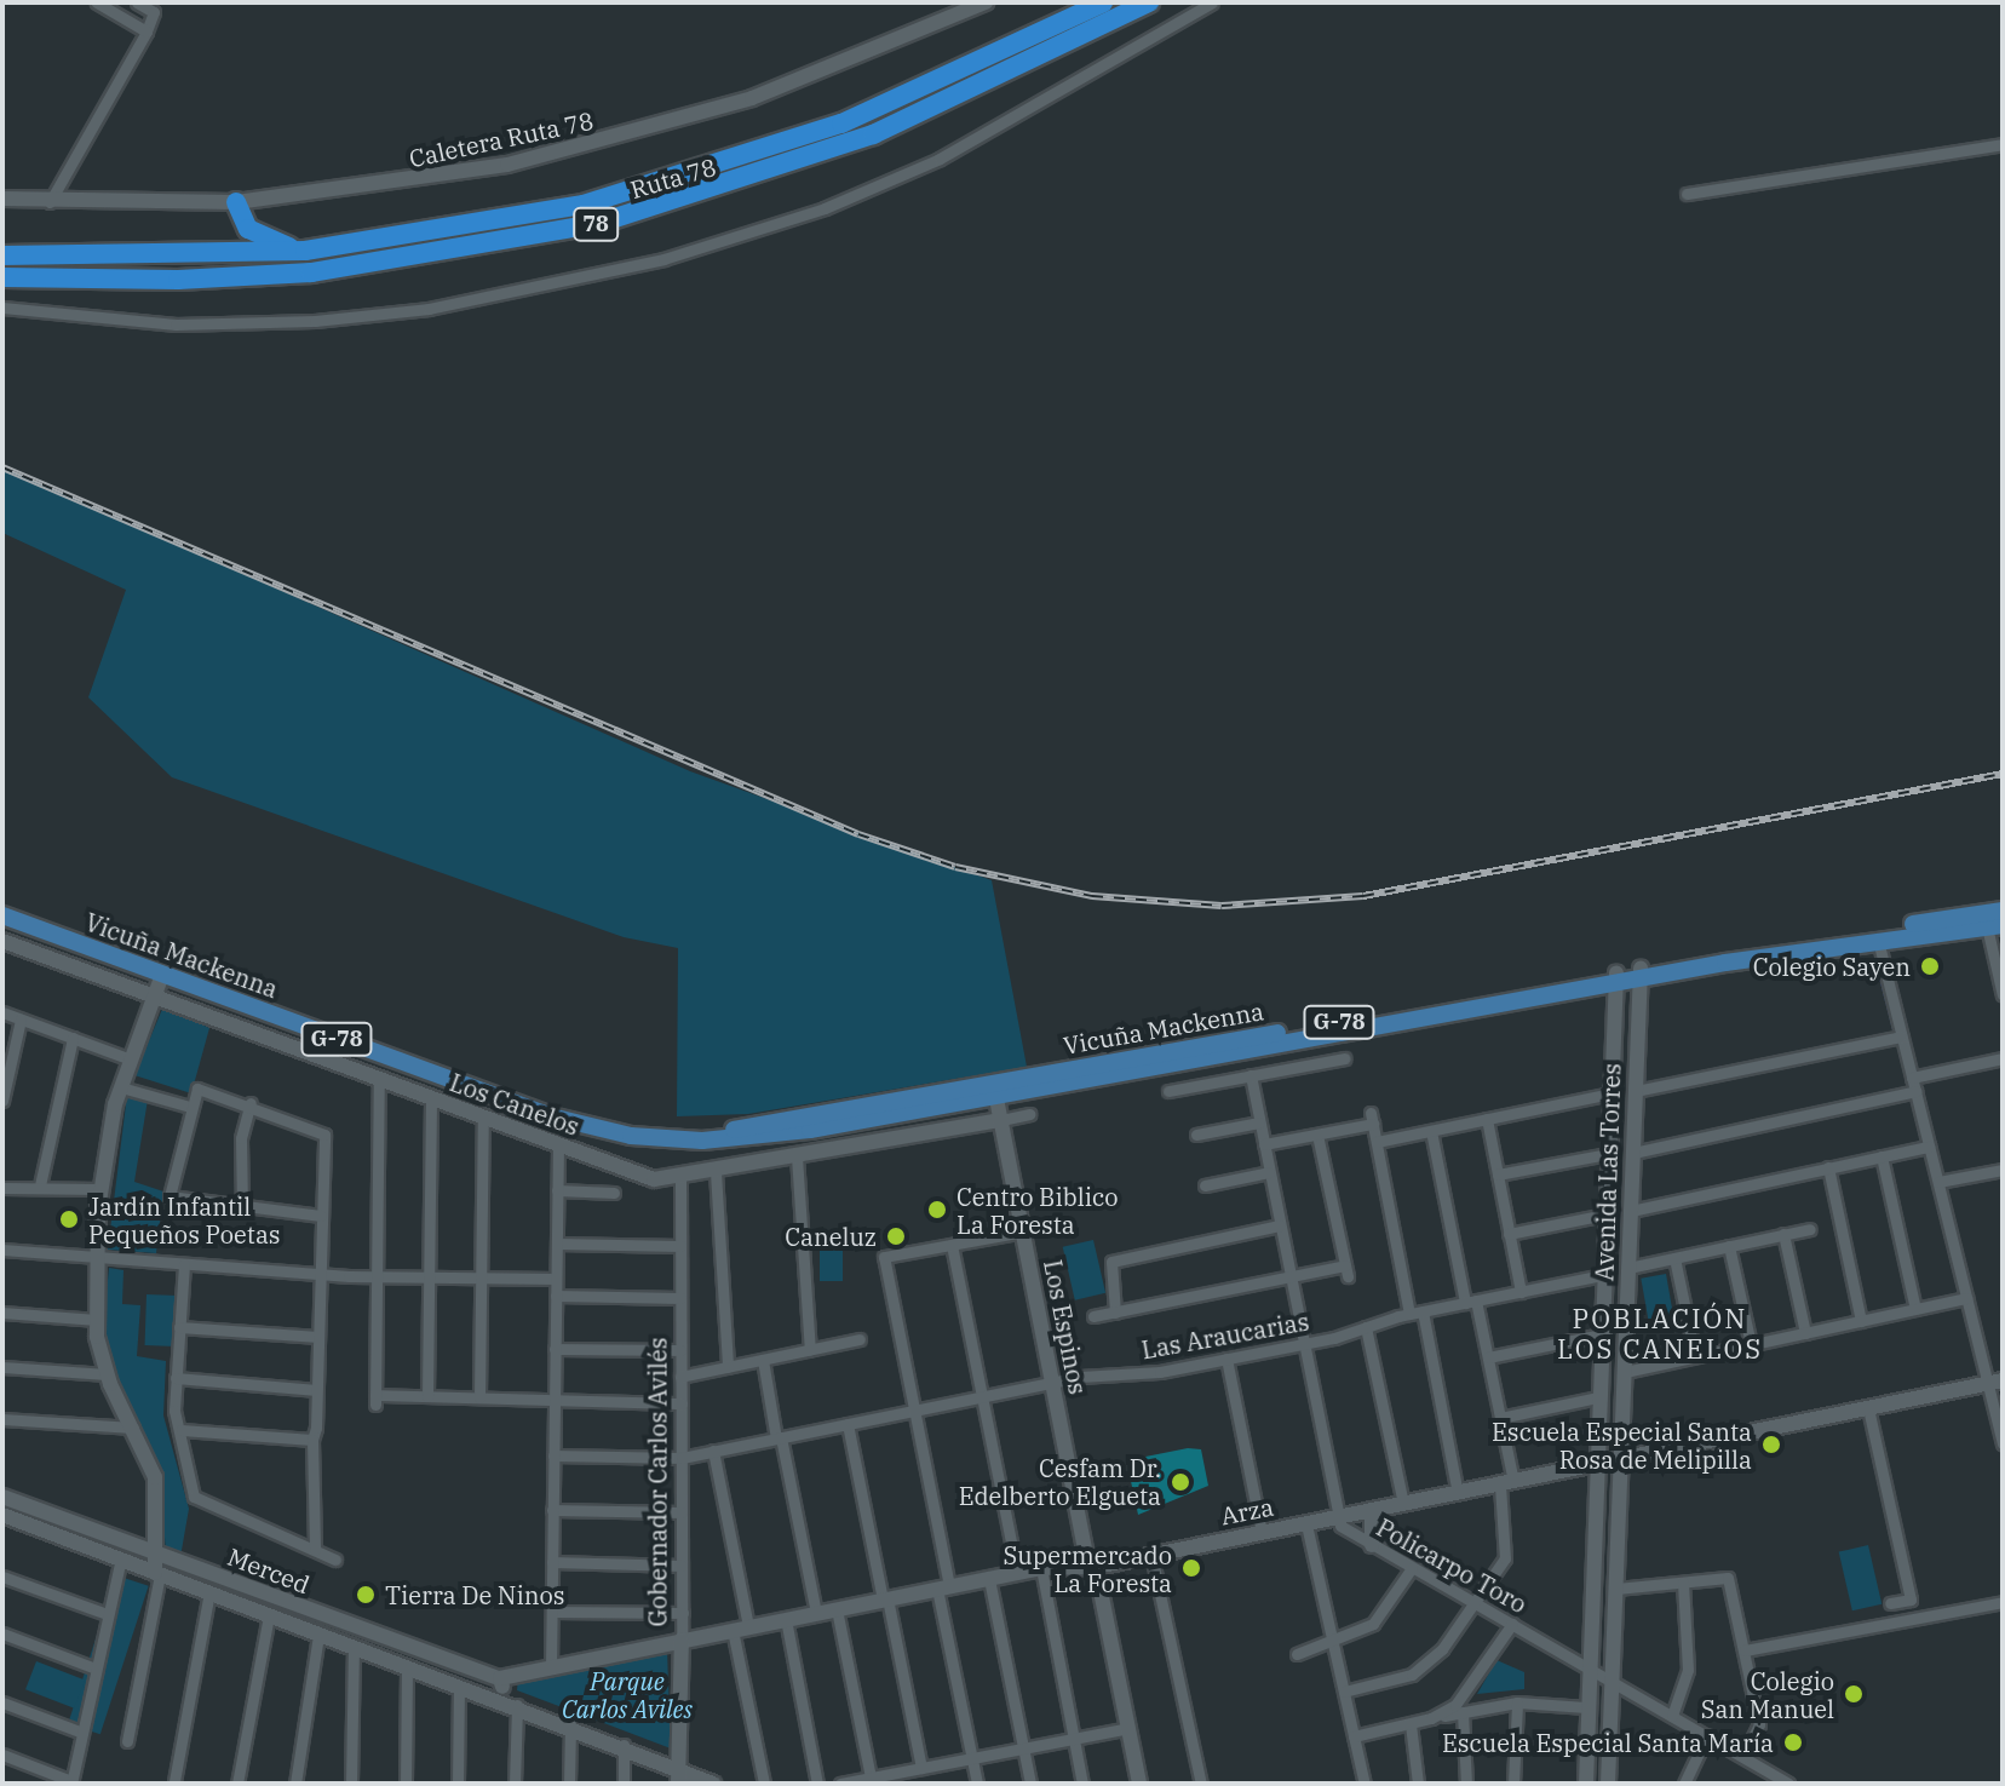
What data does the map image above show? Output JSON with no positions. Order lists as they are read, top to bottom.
{
  "streets": {
    "highway": ["Ruta 78", "78"],
    "main road": ["Vicuña Mackenna", "G-78"],
    "street": [
      "Caletera Ruta 78",
      "Los Canelos",
      "Avenida Las Torres",
      "Los Espinos",
      "Las Araucarias",
      "Gobernador Carlos Avilés",
      "Arza",
      "Policarpo Toro",
      "Merced"
    ]
  },
  "crossings": [
    ["Vicuña Mackenna", "Avenida Las Torres"],
    ["Vicuña Mackenna", "Los Espinos"],
    ["Los Canelos", "Los Espinos"],
    ["Los Canelos", "Gobernador Carlos Avilés"],
    ["Avenida Las Torres", "Las Araucarias"],
    ["Avenida Las Torres", "Arza"],
    ["Avenida Las Torres", "Policarpo Toro"],
    ["Los Espinos", "Las Araucarias"],
    ["Los Espinos", "Arza"],
    ["Las Araucarias", "Gobernador Carlos Avilés"],
    ["Gobernador Carlos Avilés", "Arza"],
    ["Gobernador Carlos Avilés", "Merced"],
    ["Arza", "Policarpo Toro"],
    ["Arza", "Merced"]
  ],
  "districts": ["POBLACIÓN LOS CANELOS"],
  "parks": ["Parque Carlos Aviles"],
  "places": [
    "Colegio Sayen",
    "Centro Biblico La Foresta",
    "Jardín Infantil Pequeños Poetas",
    "Caneluz",
    "Escuela Especial Santa Rosa de Melipilla",
    "Cesfam Dr. Edelberto Elgueta",
    "Supermercado La Foresta",
    "Tierra De Ninos",
    "Colegio San Manuel",
    "Escuela Especial Santa María"
  ]
}
